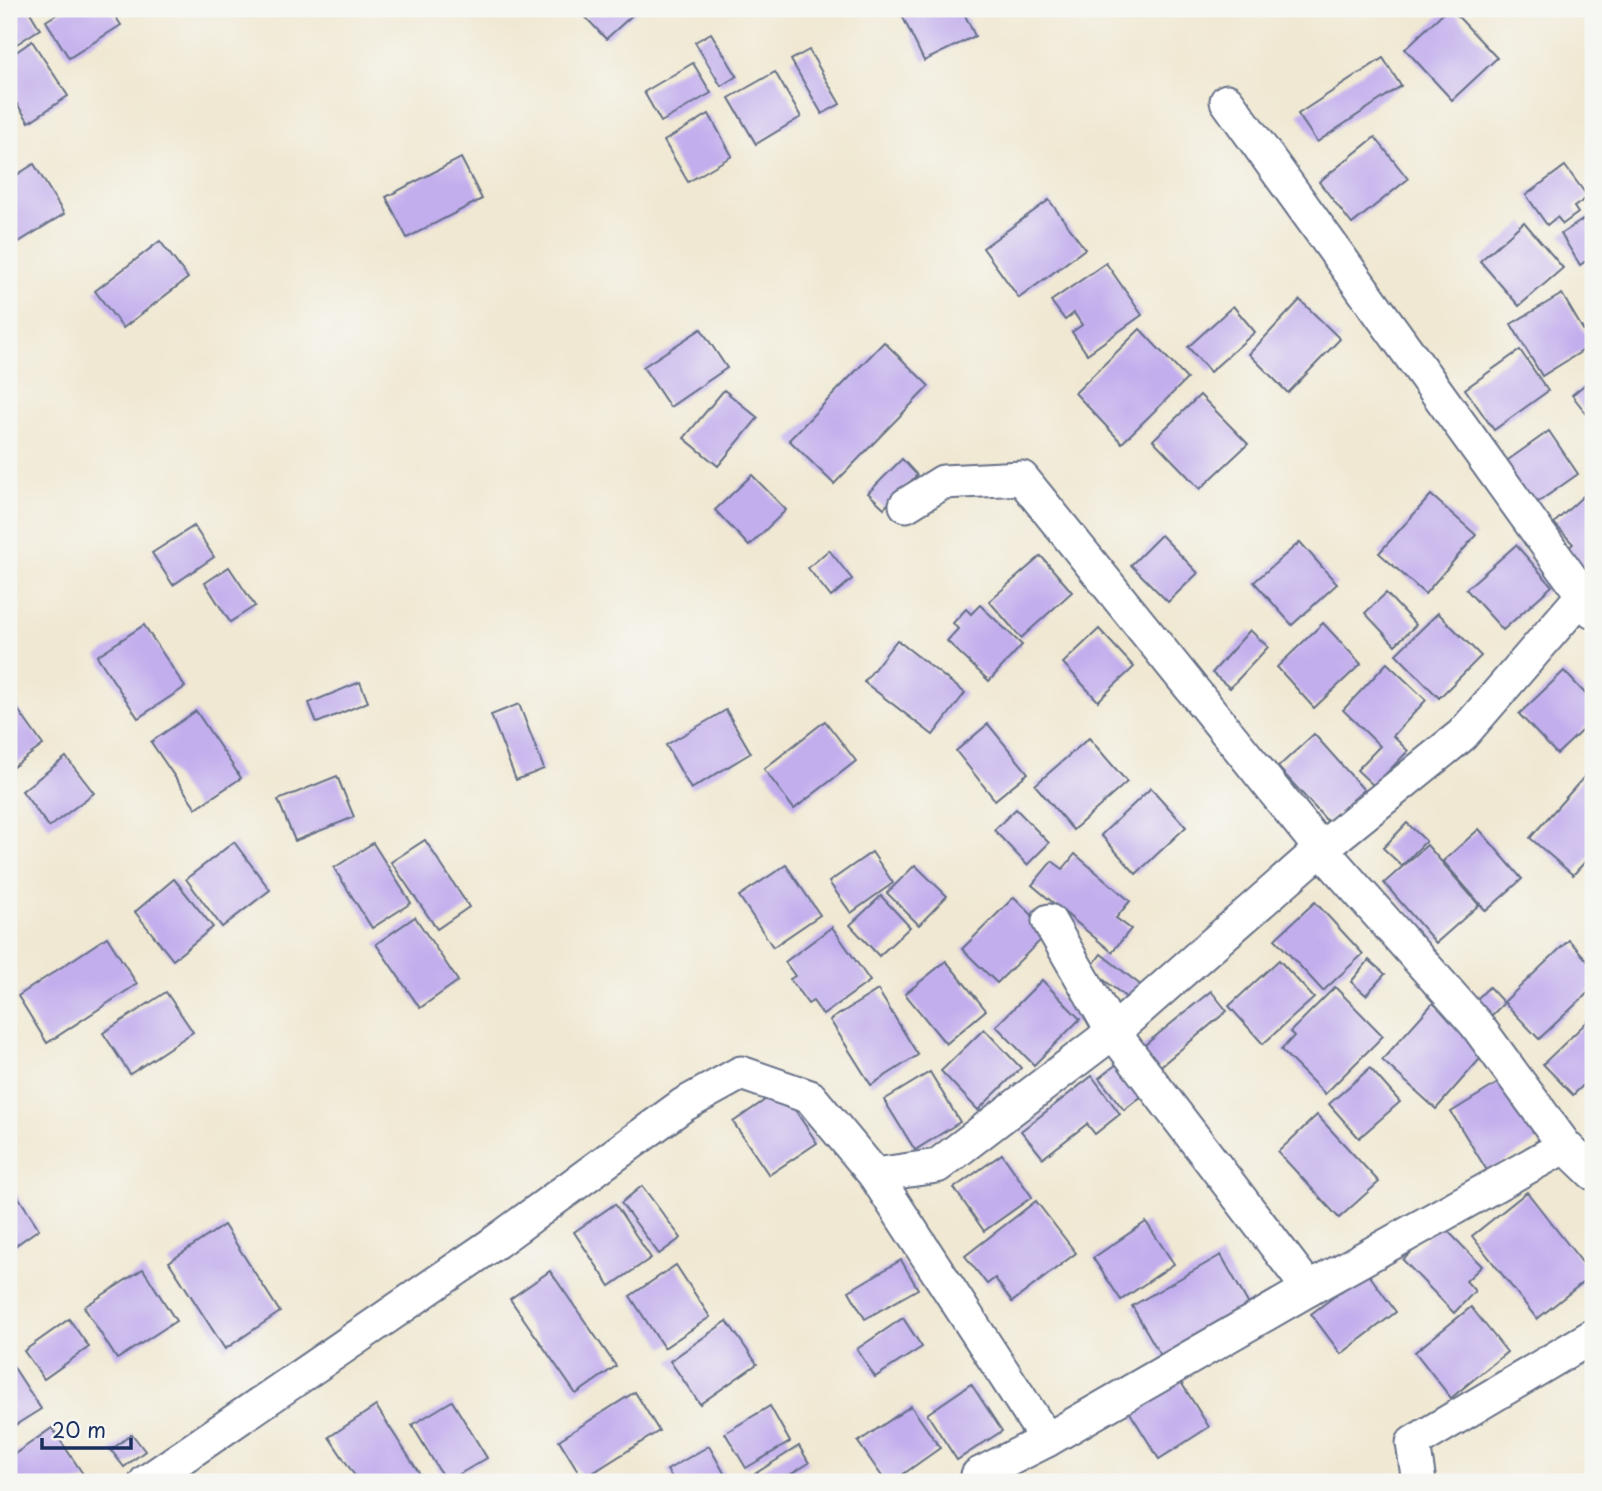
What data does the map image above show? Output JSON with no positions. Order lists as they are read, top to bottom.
{
  "scale_bar": "20 m"
}
